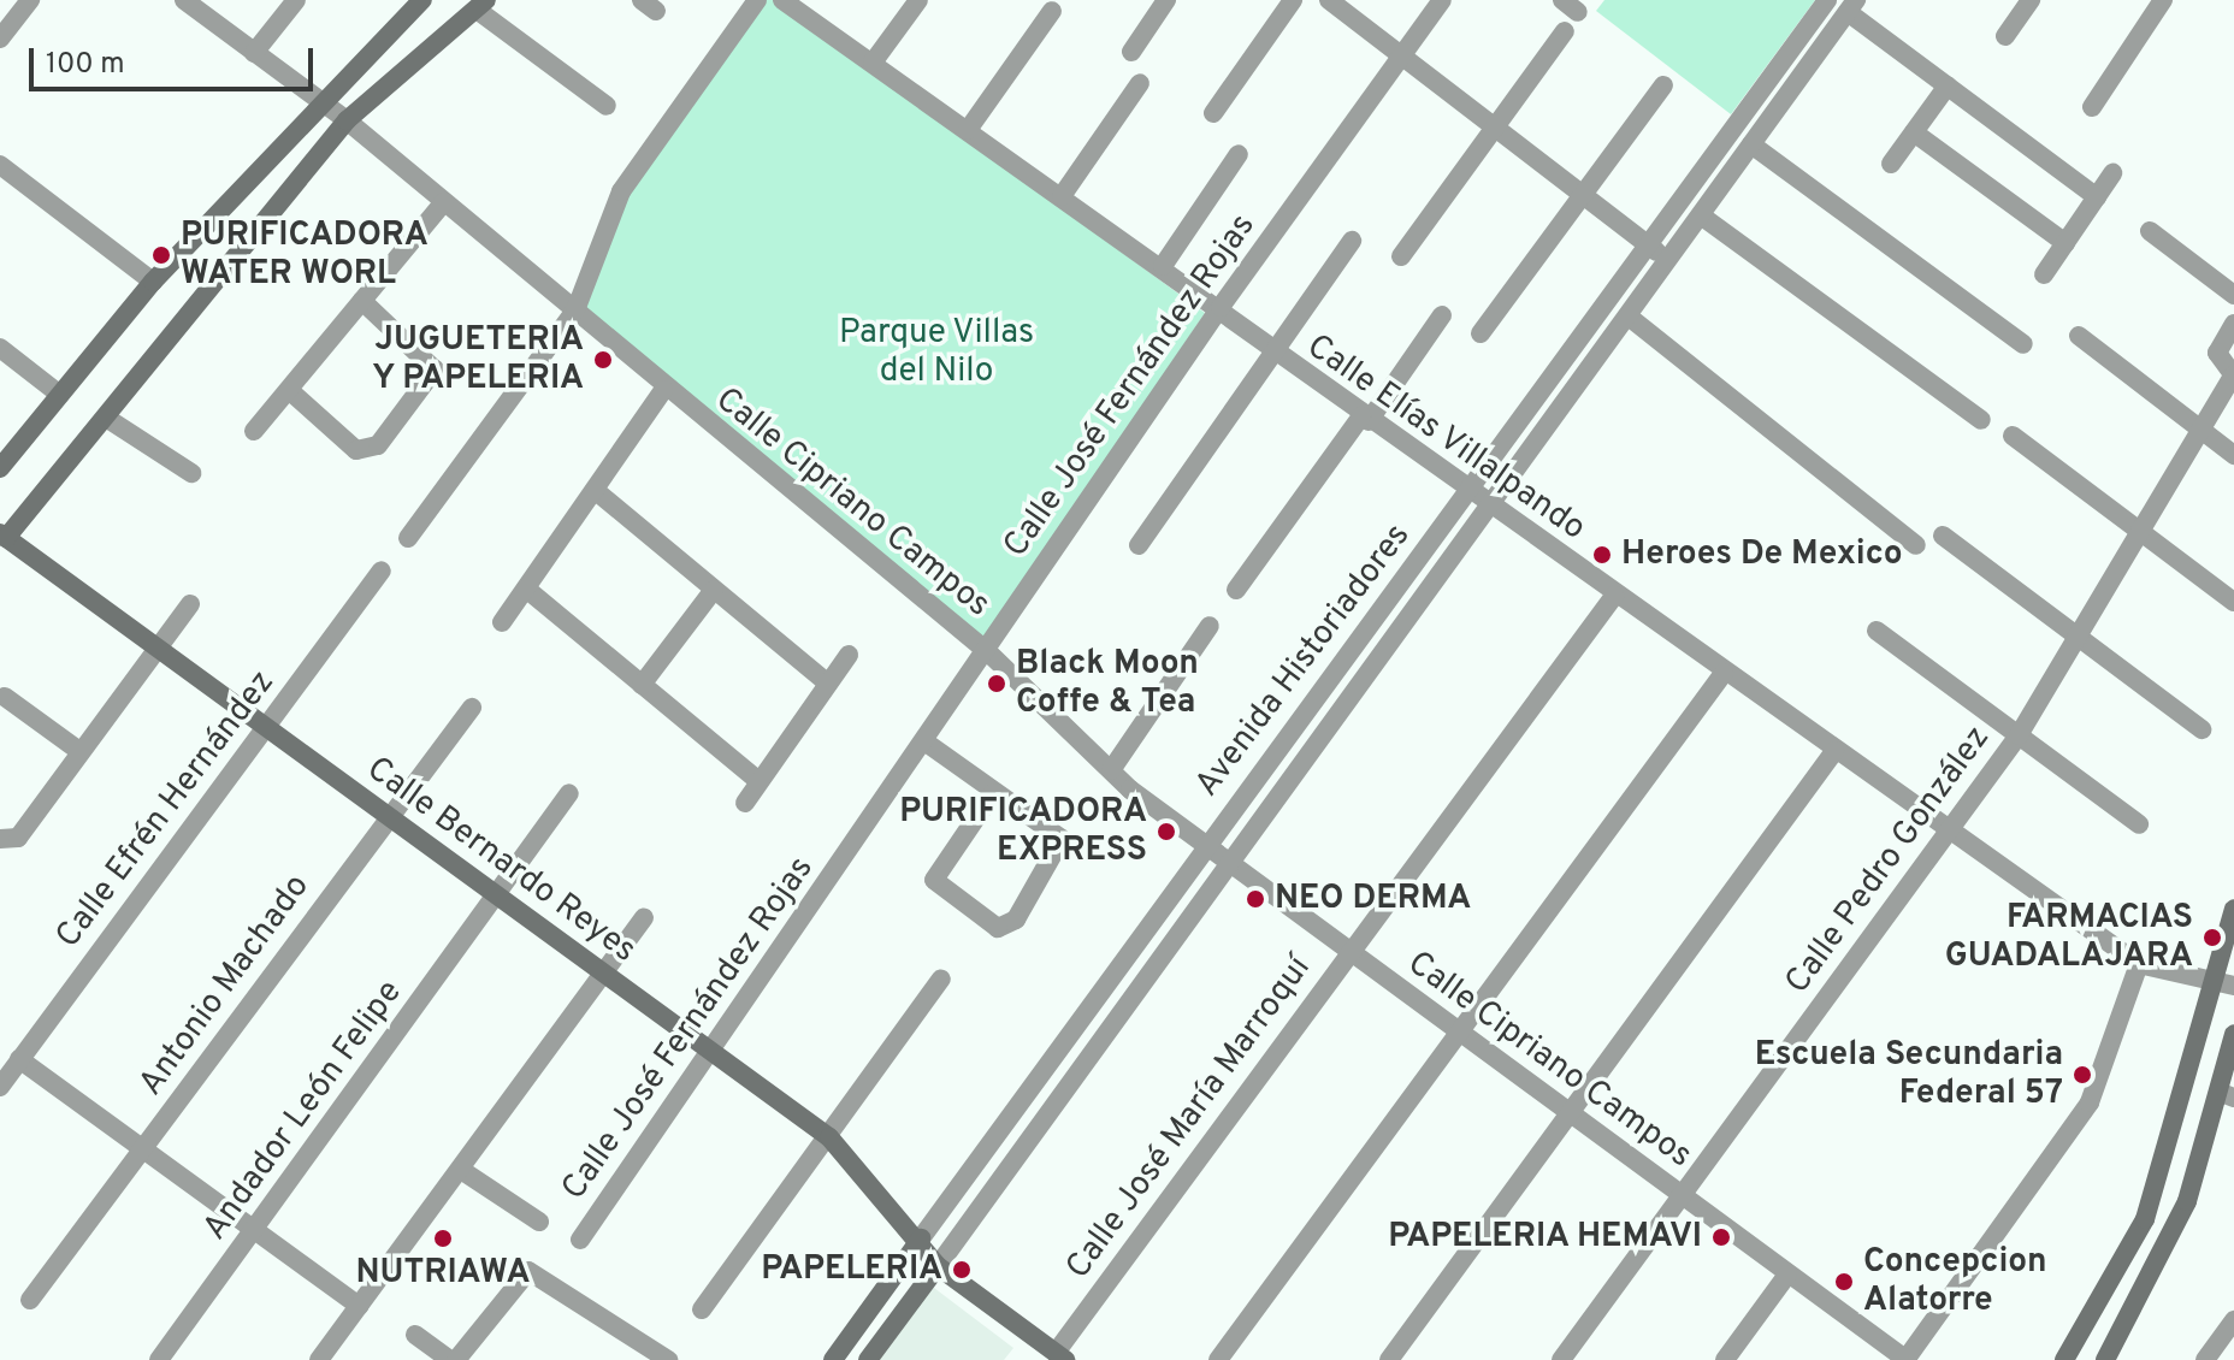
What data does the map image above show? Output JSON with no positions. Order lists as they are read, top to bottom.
{
  "streets": {
    "street": [
      "Calle José Fernández Rojas",
      "Calle Elías Villalpando",
      "Calle Cipriano Campos",
      "Avenida Historiadores",
      "Calle Efrén Hernández",
      "Calle Bernardo Reyes",
      "Calle Pedro González",
      "Antonio Machado",
      "Andador León Felipe",
      "Calle José María Marroquí"
    ]
  },
  "crossings": [
    ["Calle José Fernández Rojas", "Calle Elías Villalpando"],
    ["Calle José Fernández Rojas", "Calle Cipriano Campos"],
    ["Calle José Fernández Rojas", "Calle Bernardo Reyes"],
    ["Calle Elías Villalpando", "Avenida Historiadores"],
    ["Calle Elías Villalpando", "Calle Pedro González"],
    ["Calle Elías Villalpando", "Calle José María Marroquí"],
    ["Calle Cipriano Campos", "Avenida Historiadores"],
    ["Calle Cipriano Campos", "Calle Pedro González"],
    ["Calle Cipriano Campos", "Calle José María Marroquí"],
    ["Avenida Historiadores", "Calle Bernardo Reyes"],
    ["Calle Efrén Hernández", "Calle Bernardo Reyes"],
    ["Calle Bernardo Reyes", "Antonio Machado"],
    ["Calle Bernardo Reyes", "Andador León Felipe"]
  ],
  "parks": ["Parque Villas del Nilo"],
  "places": [
    "PURIFICADORA WATER WORL",
    "JUGUETERIA Y PAPELERIA",
    "Heroes De Mexico",
    "Black Moon Coffe & Tea",
    "PURIFICADORA EXPRESS",
    "NEO DERMA",
    "FARMACIAS GUADALAJARA",
    "Escuela Secundaria Federal 57",
    "PAPELERIA HEMAVI",
    "NUTRIAWA",
    "PAPELERIA",
    "Concepcion Alatorre"
  ],
  "scale_bar": "100 m"
}
